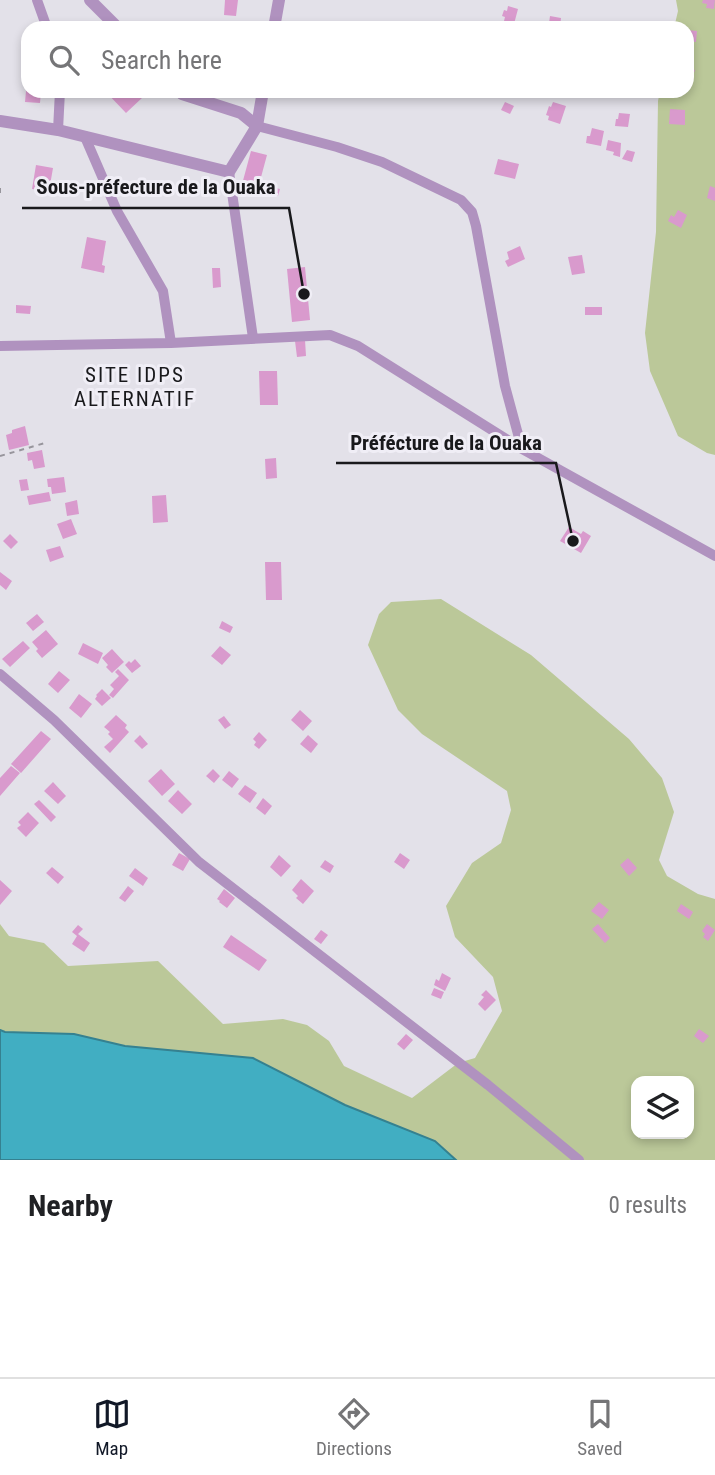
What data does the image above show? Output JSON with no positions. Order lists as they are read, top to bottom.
{
  "districts": ["SITE IDPS ALTERNATIF"],
  "places": ["Sous-préfecture de la Ouaka", "Préfécture de la Ouaka"],
  "page": {
    "search": "Search here",
    "heading": ["Nearby", "0 results"],
    "nav": ["Map", "Directions", "Saved"]
  }
}
